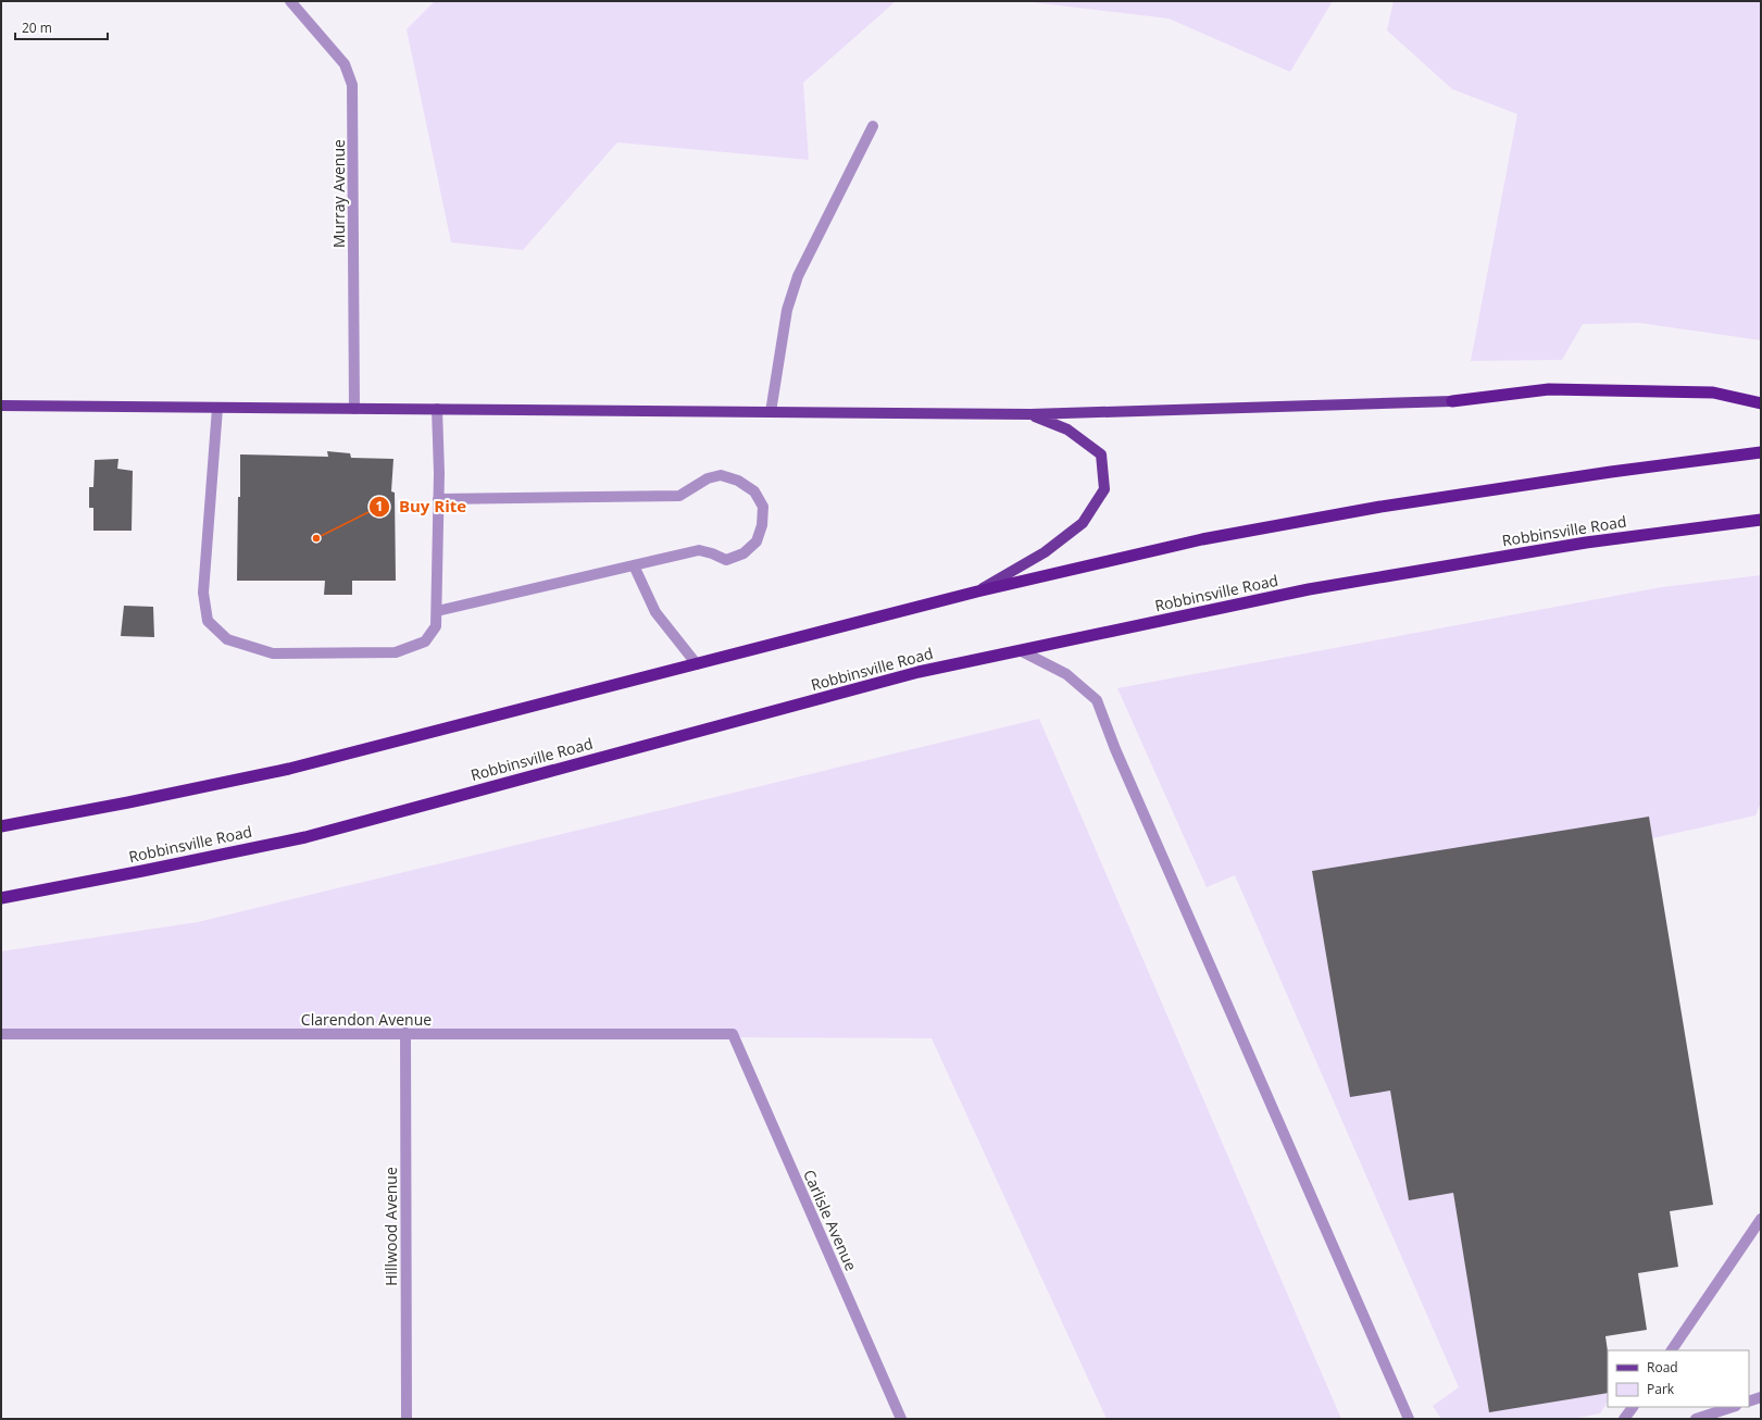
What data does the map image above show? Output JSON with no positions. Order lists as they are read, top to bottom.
{
  "streets": {
    "highway": ["Robbinsville Road"],
    "street": [
      "Murray Avenue",
      "Clarendon Avenue",
      "Carlisle Avenue",
      "Hillwood Avenue"
    ]
  },
  "crossings": [
    ["Clarendon Avenue", "Carlisle Avenue"],
    ["Clarendon Avenue", "Hillwood Avenue"]
  ],
  "places": ["Buy Rite"],
  "legend": ["Road", "Park"],
  "scale_bar": "20 m"
}
